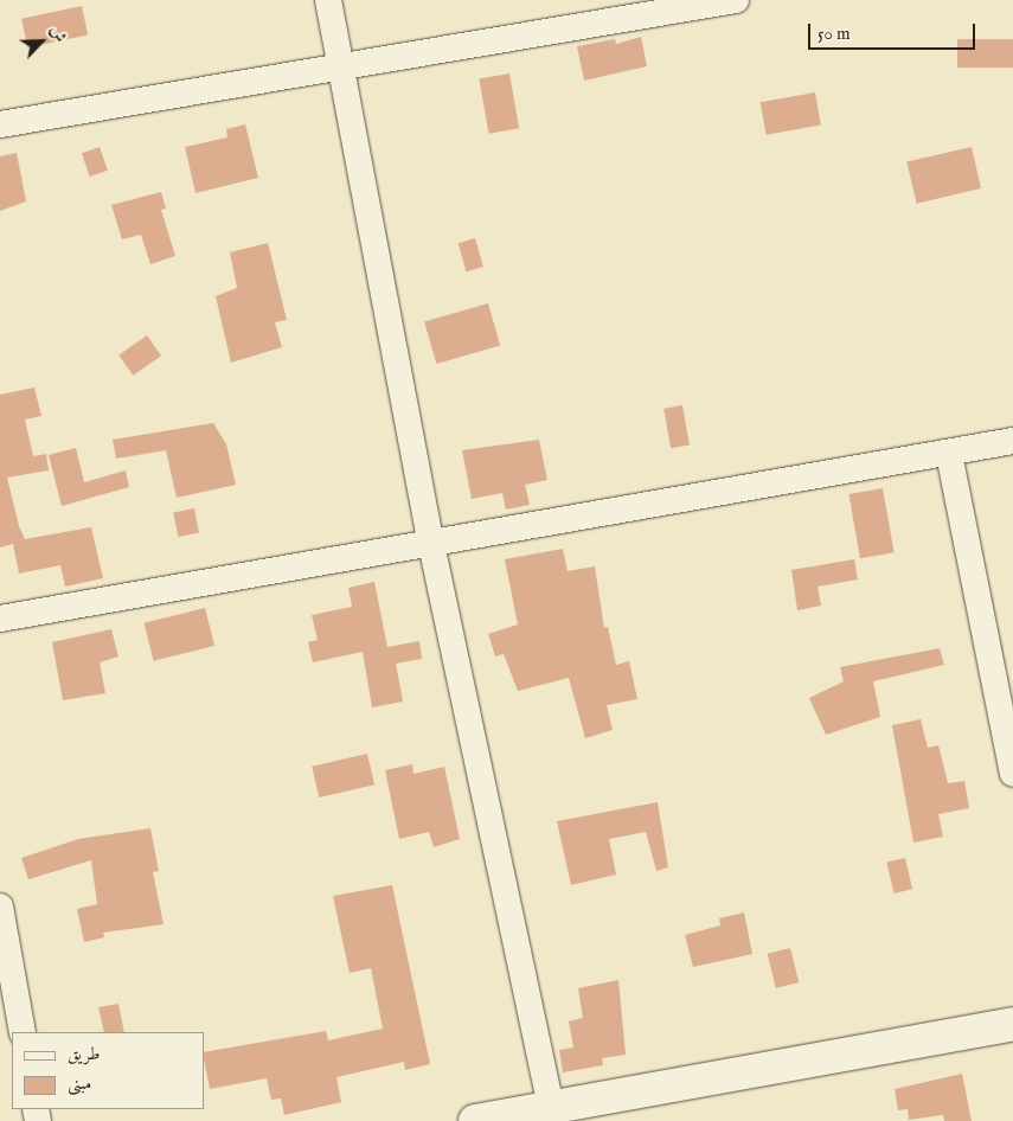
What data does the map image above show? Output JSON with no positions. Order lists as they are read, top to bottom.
{
  "legend": ["طريق", "مبنى"],
  "scale_bar": "50 m",
  "north": "top right"
}
